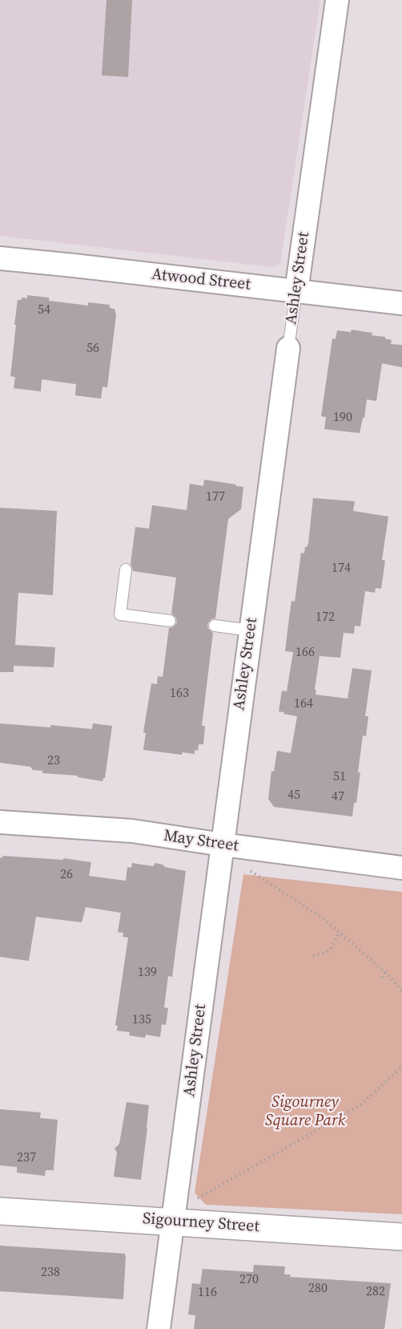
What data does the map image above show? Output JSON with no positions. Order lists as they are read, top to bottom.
{
  "streets": {
    "main road": ["Sigourney Street"],
    "street": ["Ashley Street", "Atwood Street", "May Street"]
  },
  "crossings": [
    ["Ashley Street", "Atwood Street"],
    ["Ashley Street", "May Street"],
    ["Ashley Street", "Sigourney Street"]
  ],
  "parks": ["Sigourney Square Park"],
  "house_numbers": [
    "54",
    "56",
    "190",
    "177",
    "174",
    "172",
    "166",
    "163",
    "164",
    "23",
    "51",
    "45",
    "47",
    "26",
    "139",
    "135",
    "237",
    "238",
    "270",
    "280",
    "282",
    "116"
  ]
}
